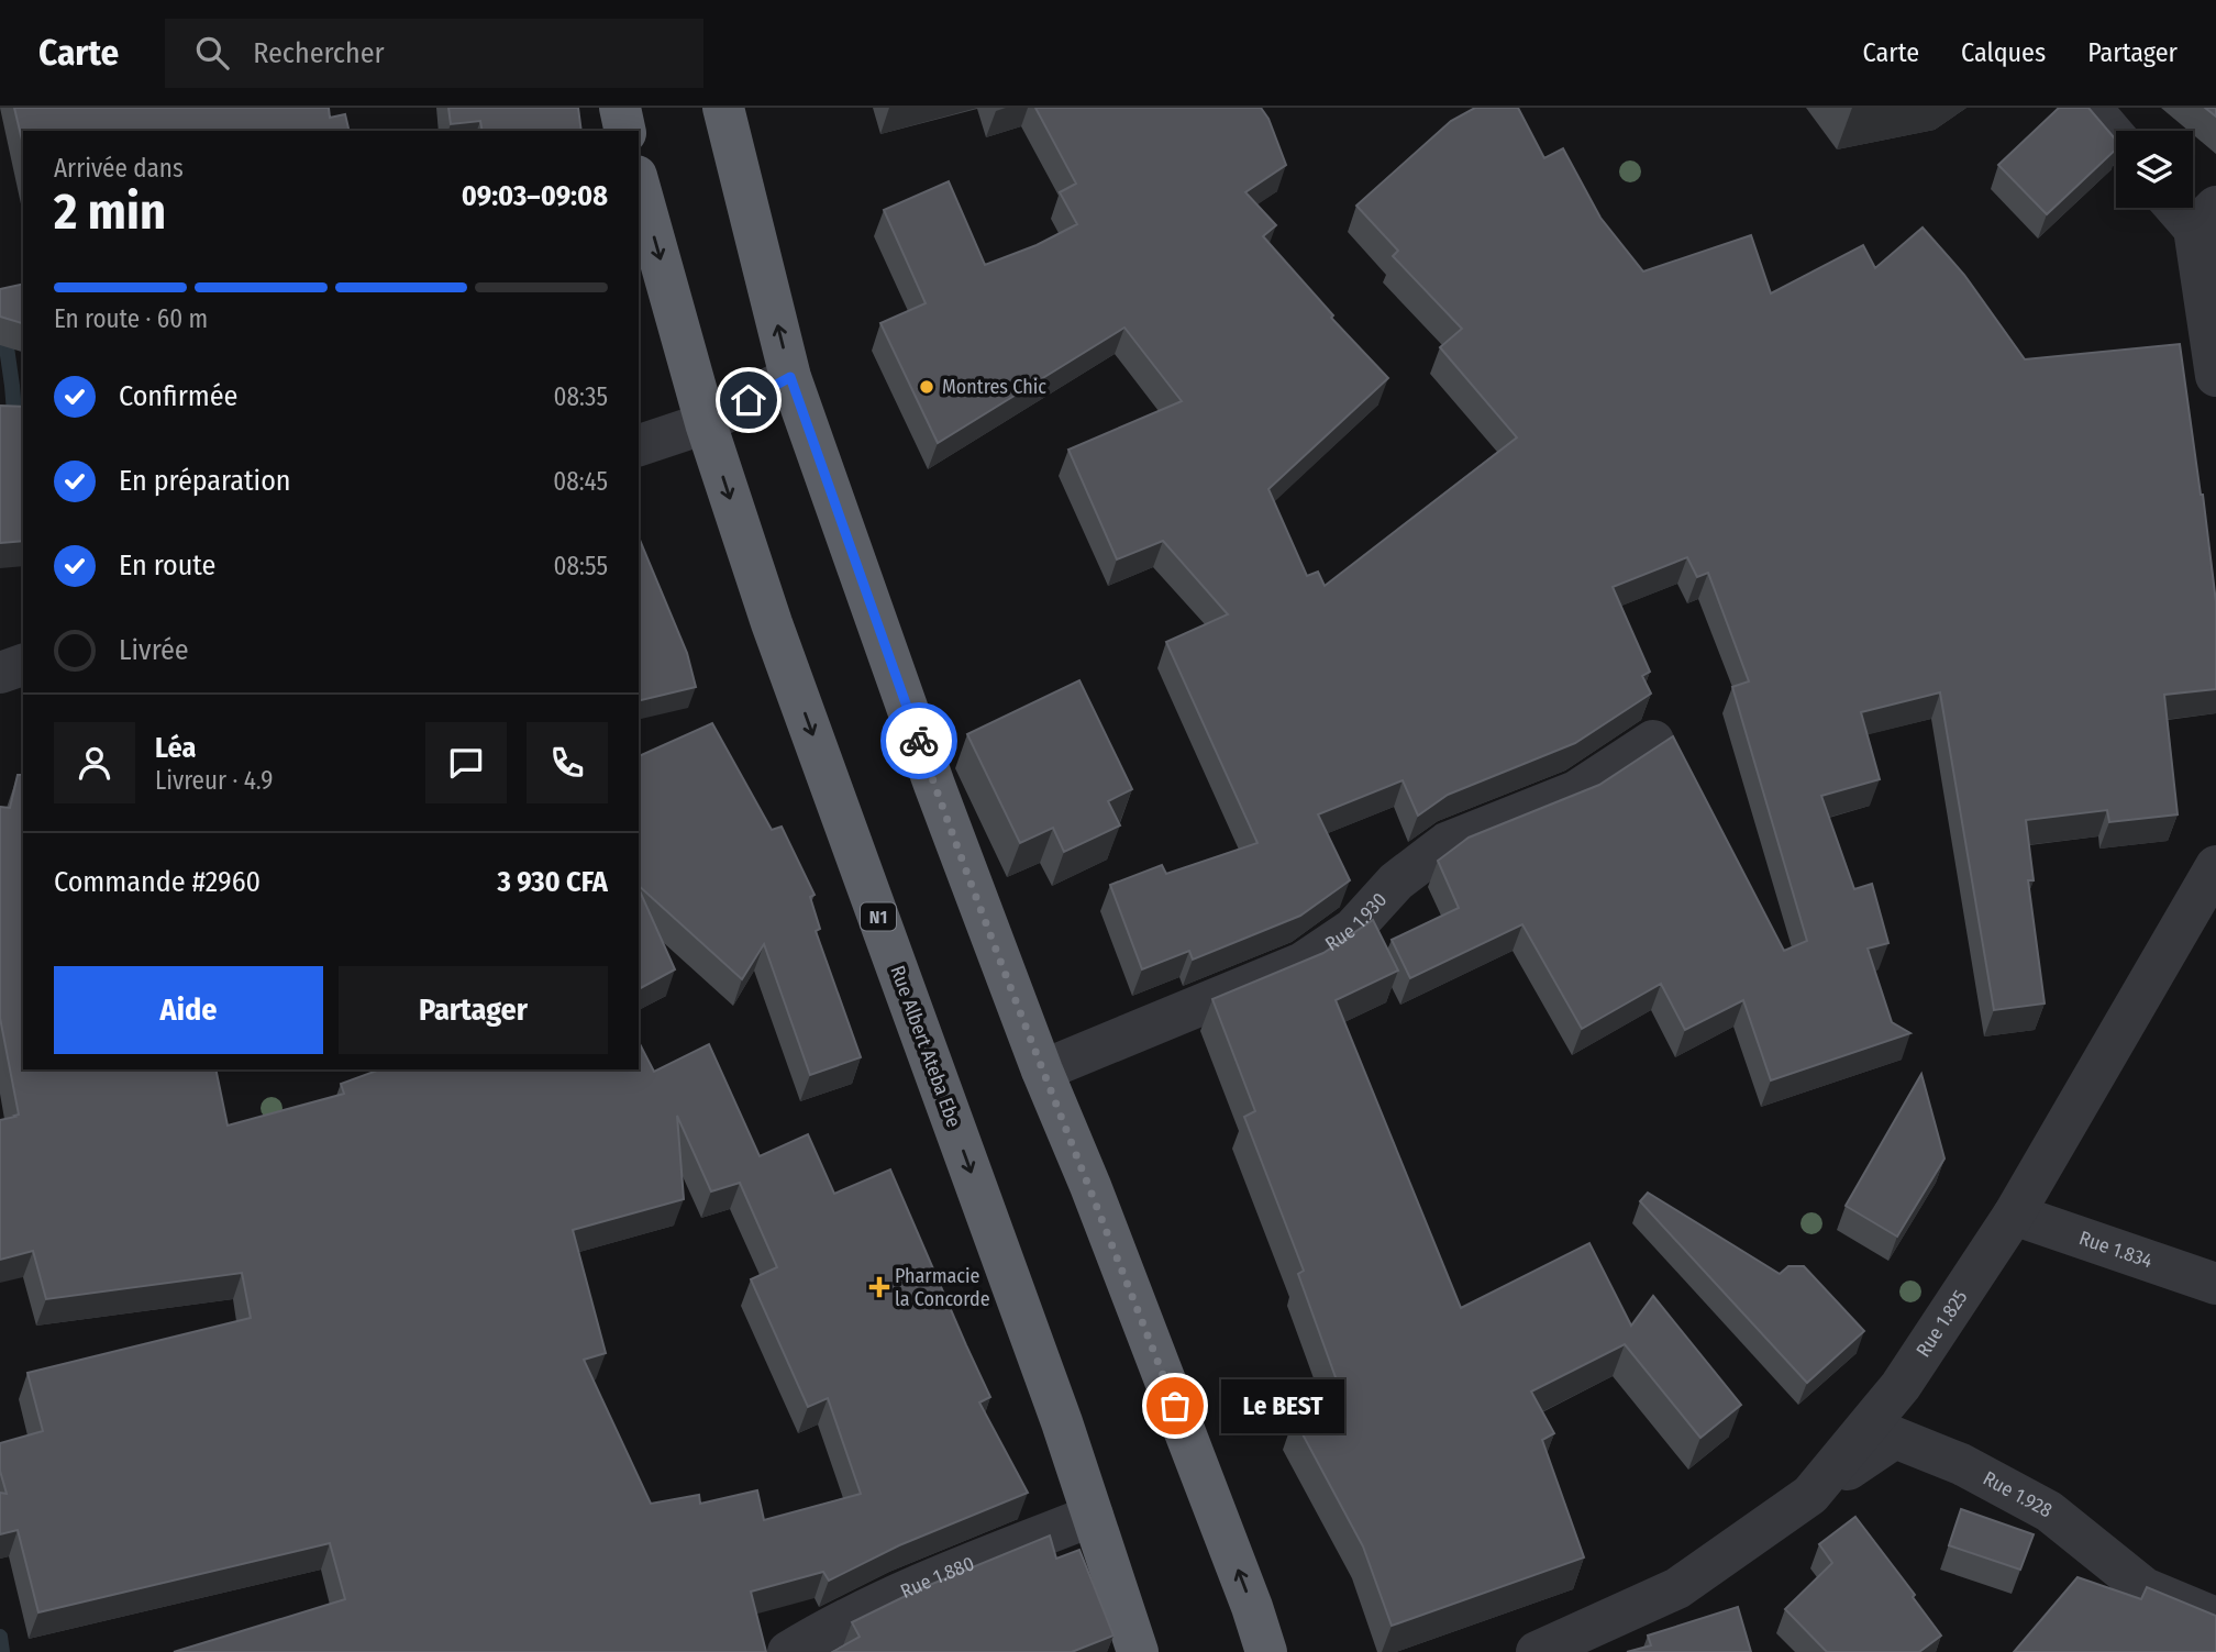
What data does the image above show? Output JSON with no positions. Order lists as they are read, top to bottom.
{
  "streets": {
    "highway": ["N1", "Rue Albert Ateba Ebe"],
    "street": [
      "Rue 1.930",
      "Rue 1.834",
      "Rue 1.825",
      "Rue 1.928",
      "Rue 1.880"
    ]
  },
  "crossings": [
    ["Rue Albert Ateba Ebe", "Rue 1.880"],
    ["Rue 1.834", "Rue 1.825"],
    ["Rue 1.825", "Rue 1.928"]
  ],
  "places": {
    "other": ["Montres Chic", "Le BEST"],
    "health": ["Pharmacie la Concorde"]
  },
  "page": {
    "header": "Carte",
    "search": "Rechercher",
    "nav": ["Carte", "Calques", "Partager"],
    "heading": ["2 min", "Arrivée dans", "09:03–09:08"],
    "panel": [
      "Léa",
      "Livreur · 4.9",
      "Commande #2960",
      "3 930 CFA"
    ],
    "bar": "En route · 60 m",
    "list": [
      ["Confirmée", "08:35"],
      ["En préparation", "08:45"],
      ["En route", "08:55"],
      "Livrée"
    ],
    "buttons": ["Aide", "Partager"],
    "bubble": "Le BEST"
  }
}
